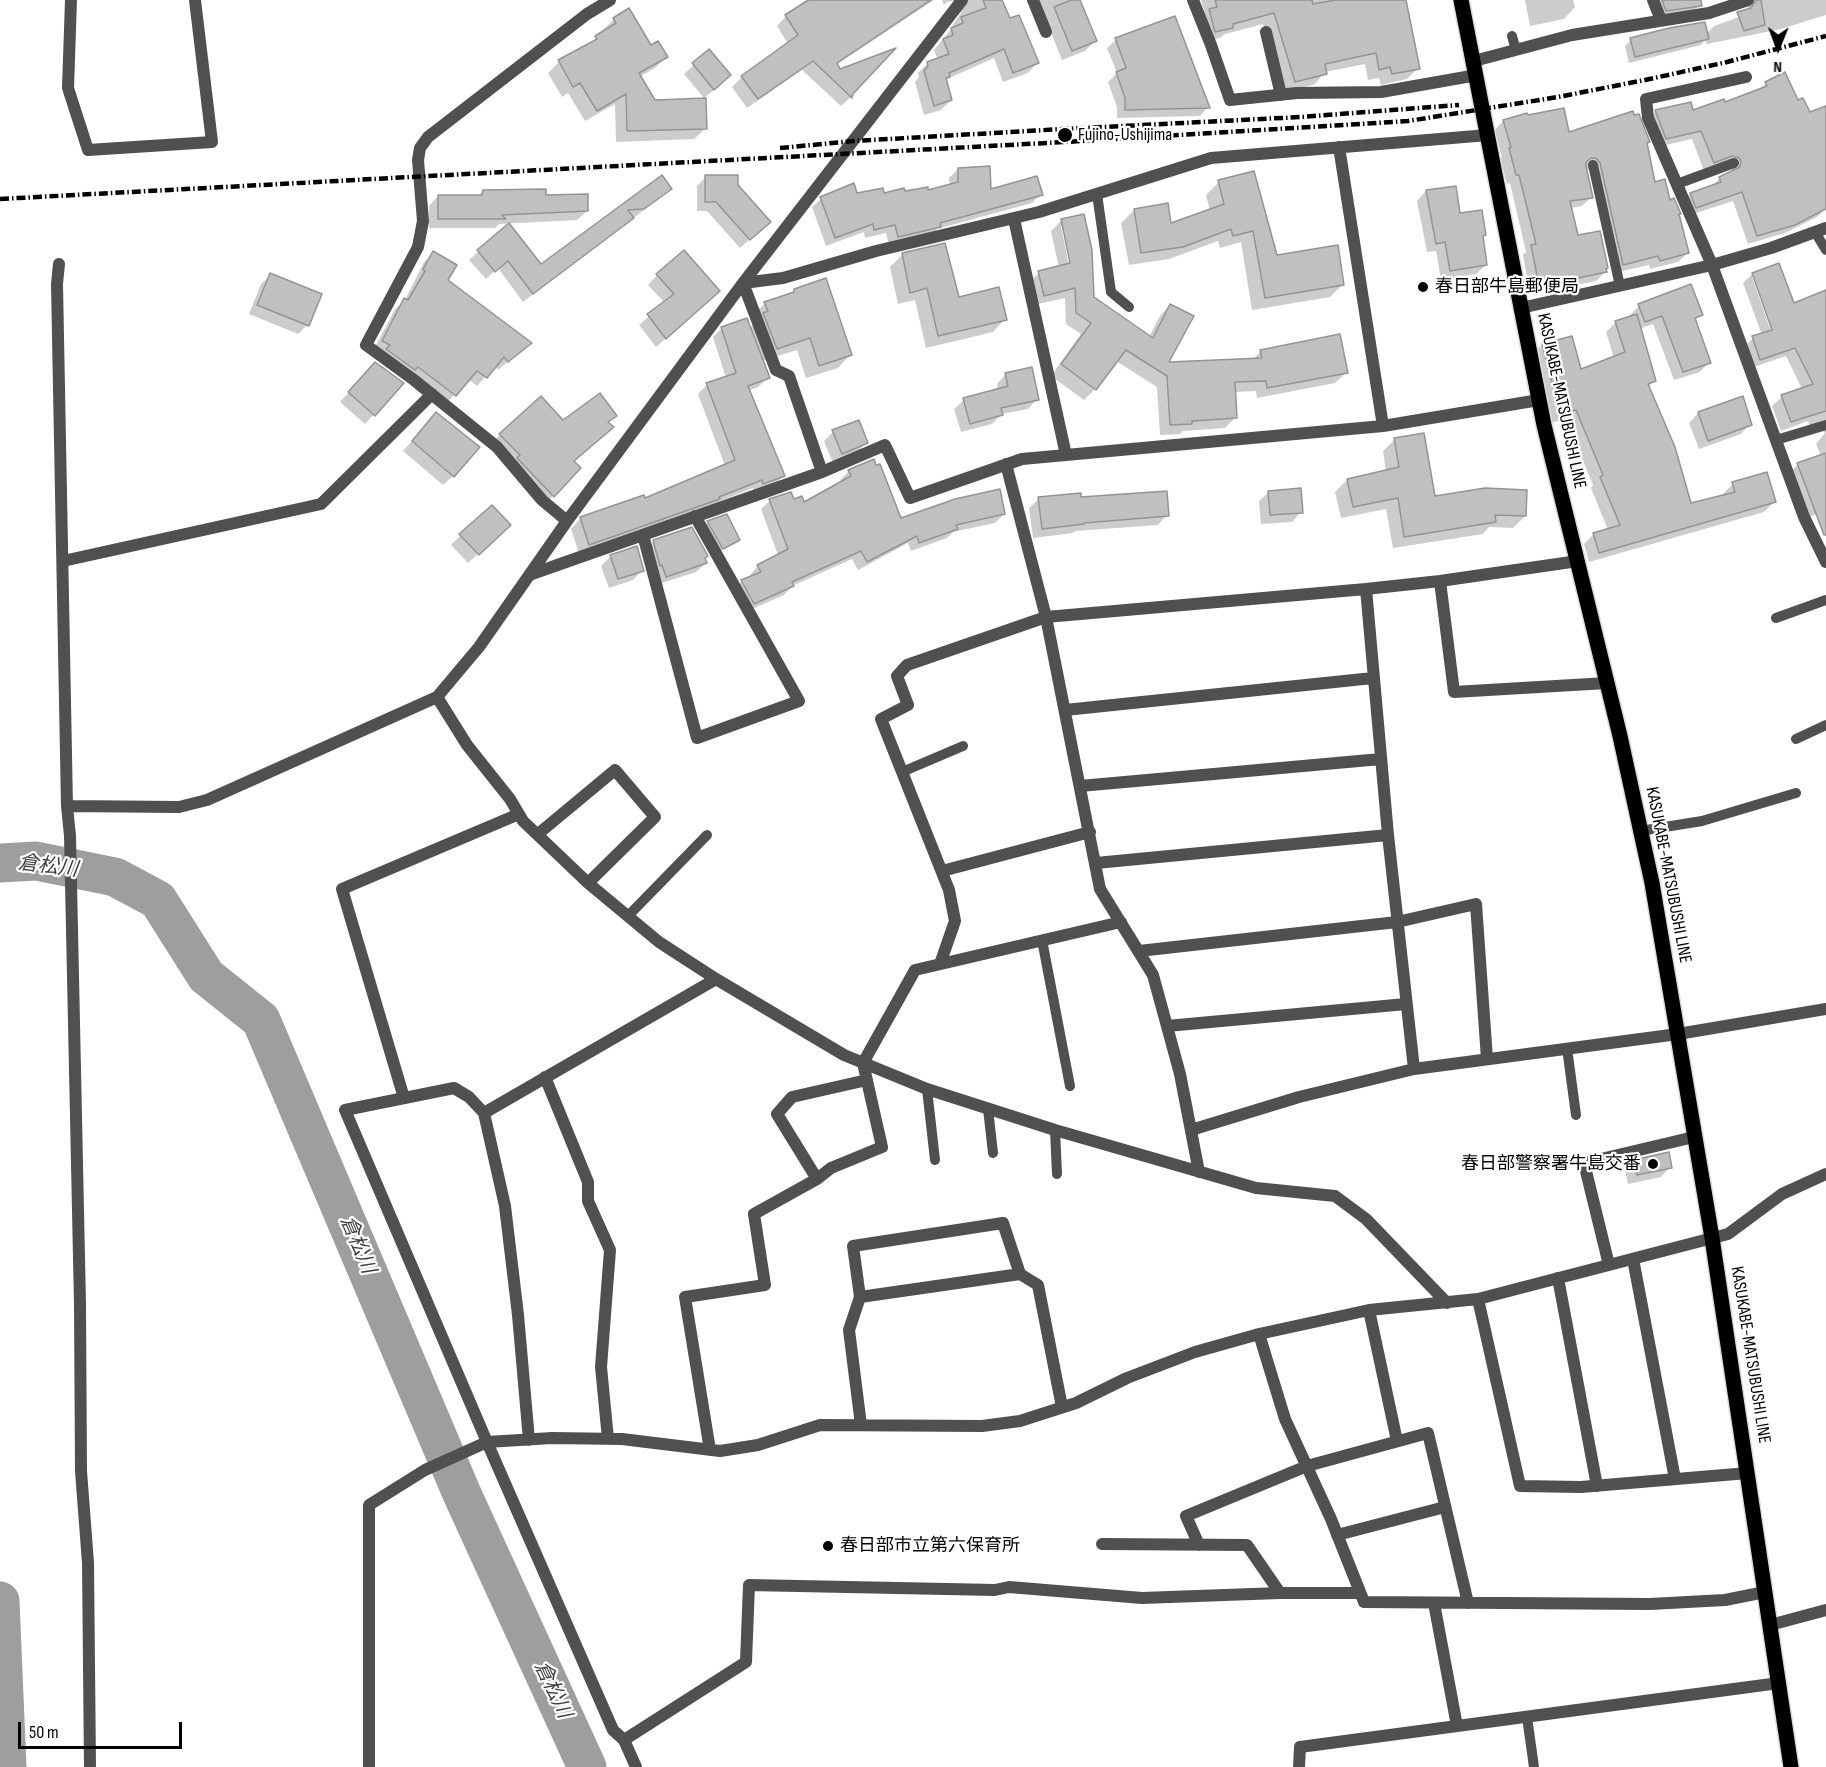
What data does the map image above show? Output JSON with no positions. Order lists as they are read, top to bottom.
{
  "streets": {
    "main road": ["KASUKABE-MATSUBUSHI LINE"]
  },
  "water": ["倉松川"],
  "places": [
    "Fujino-Ushijima",
    "春日部牛島郵便局",
    "春日部警察署牛島交番",
    "春日部市立第六保育所"
  ],
  "scale_bar": "50 m",
  "north": "bottom"
}
